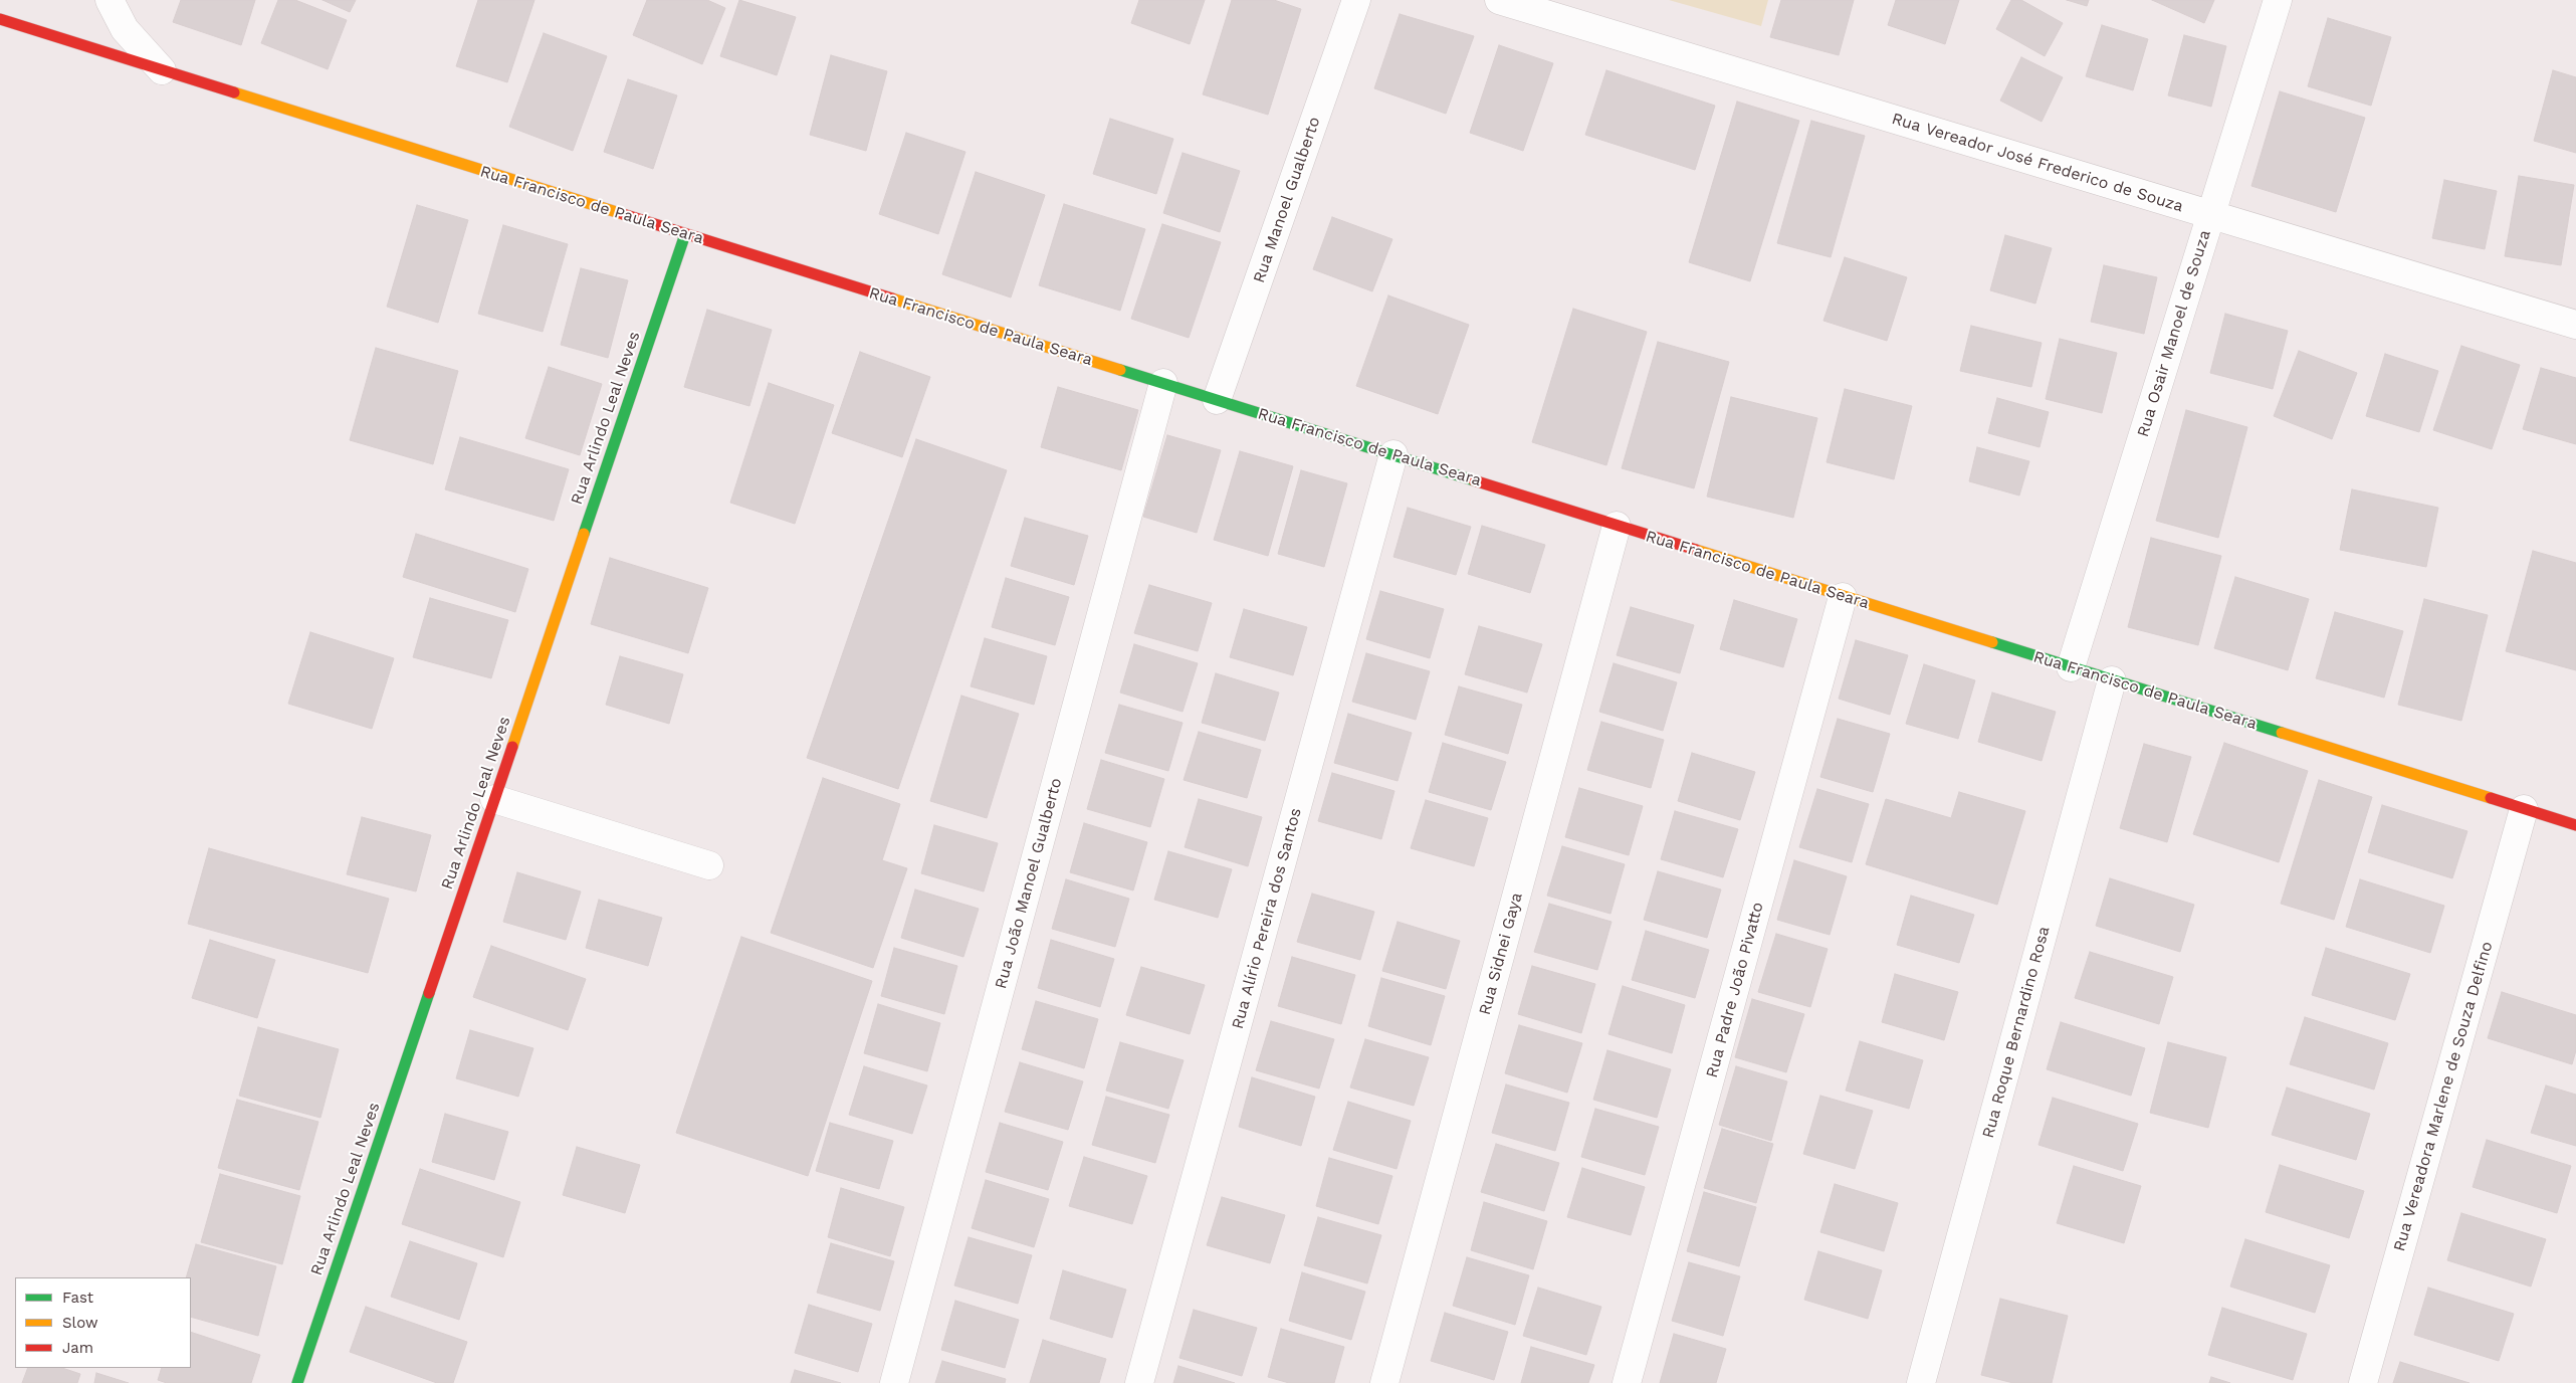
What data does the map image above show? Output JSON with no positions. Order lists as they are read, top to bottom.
{
  "streets": {
    "street": [
      "Rua Vereador José Frederico de Souza",
      "Rua Manoel Gualberto",
      "Rua Francisco de Paula Seara",
      "Rua Osair Manoel de Souza",
      "Rua Arlindo Leal Neves",
      "Rua João Manoel Gualberto",
      "Rua Alírio Pereira dos Santos",
      "Rua Sidnei Gaya",
      "Rua Padre João Pivatto",
      "Rua Roque Bernardino Rosa",
      "Rua Vereadora Marlene de Souza Delfino"
    ]
  },
  "crossings": [
    ["Rua Vereador José Frederico de Souza", "Rua Osair Manoel de Souza"],
    ["Rua Manoel Gualberto", "Rua Francisco de Paula Seara"],
    ["Rua Francisco de Paula Seara", "Rua Osair Manoel de Souza"],
    ["Rua Francisco de Paula Seara", "Rua Arlindo Leal Neves"],
    ["Rua Francisco de Paula Seara", "Rua João Manoel Gualberto"],
    ["Rua Francisco de Paula Seara", "Rua Alírio Pereira dos Santos"],
    ["Rua Francisco de Paula Seara", "Rua Sidnei Gaya"],
    ["Rua Francisco de Paula Seara", "Rua Padre João Pivatto"],
    ["Rua Francisco de Paula Seara", "Rua Roque Bernardino Rosa"],
    ["Rua Francisco de Paula Seara", "Rua Vereadora Marlene de Souza Delfino"]
  ],
  "legend": ["Fast", "Slow", "Jam"]
}
